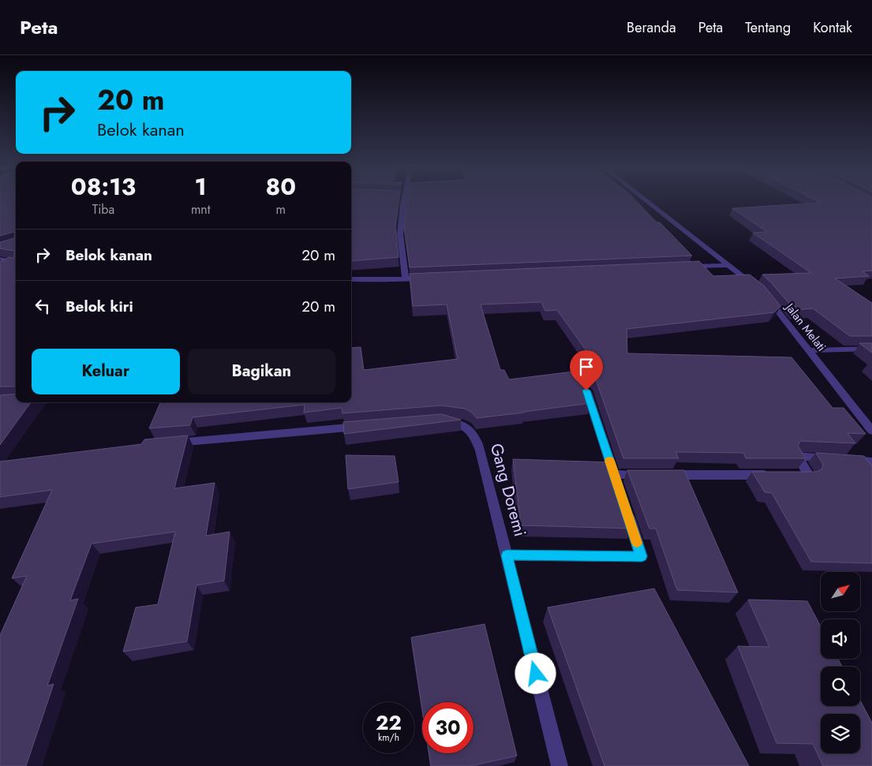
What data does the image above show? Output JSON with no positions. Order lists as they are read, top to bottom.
{
  "streets": {
    "street": ["Jalan Melati", "Gang Doremi"]
  },
  "north": "top right",
  "page": {
    "header": "Peta",
    "nav": [
      "Beranda",
      "Peta",
      "Tentang",
      "Kontak"
    ],
    "turn": ["20 m", "Belok kanan"],
    "eta": [
      "08:13",
      "Tiba",
      "1",
      "mnt",
      "80",
      "m"
    ],
    "list": [
      {
        "name": "Belok kanan",
        "value": "20 m"
      },
      {
        "name": "Belok kiri",
        "value": "20 m"
      }
    ],
    "buttons": ["Keluar", "Bagikan"],
    "speed": "22 km/h",
    "limit": "30"
  }
}
